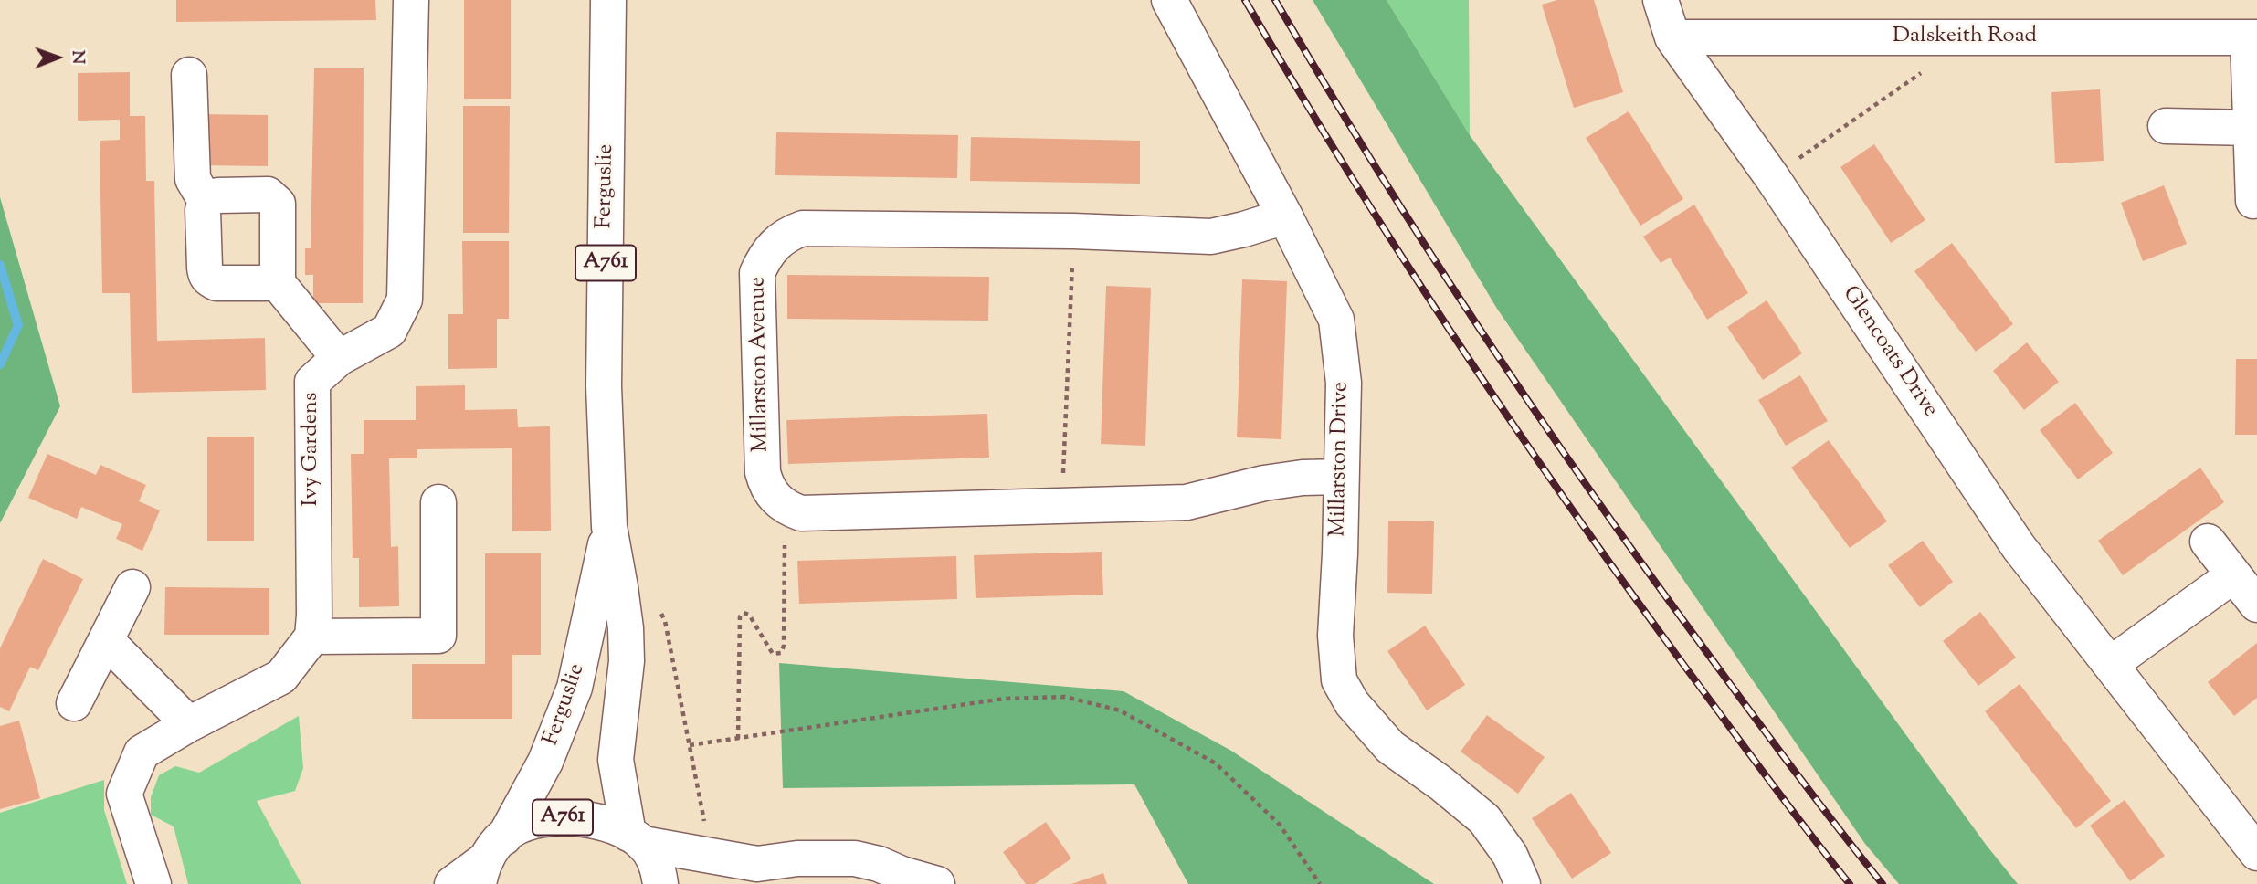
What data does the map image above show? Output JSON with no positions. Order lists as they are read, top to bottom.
{
  "streets": {
    "street": [
      "Dalskeith Road",
      "Ferguslie",
      "A761",
      "Glencoats Drive",
      "Millarston Avenue",
      "Ivy Gardens",
      "Millarston Drive"
    ]
  },
  "crossings": [
    ["Dalskeith Road", "Glencoats Drive"],
    ["Ferguslie", "A761"],
    ["Millarston Avenue", "Millarston Drive"]
  ],
  "north": "right"
}
